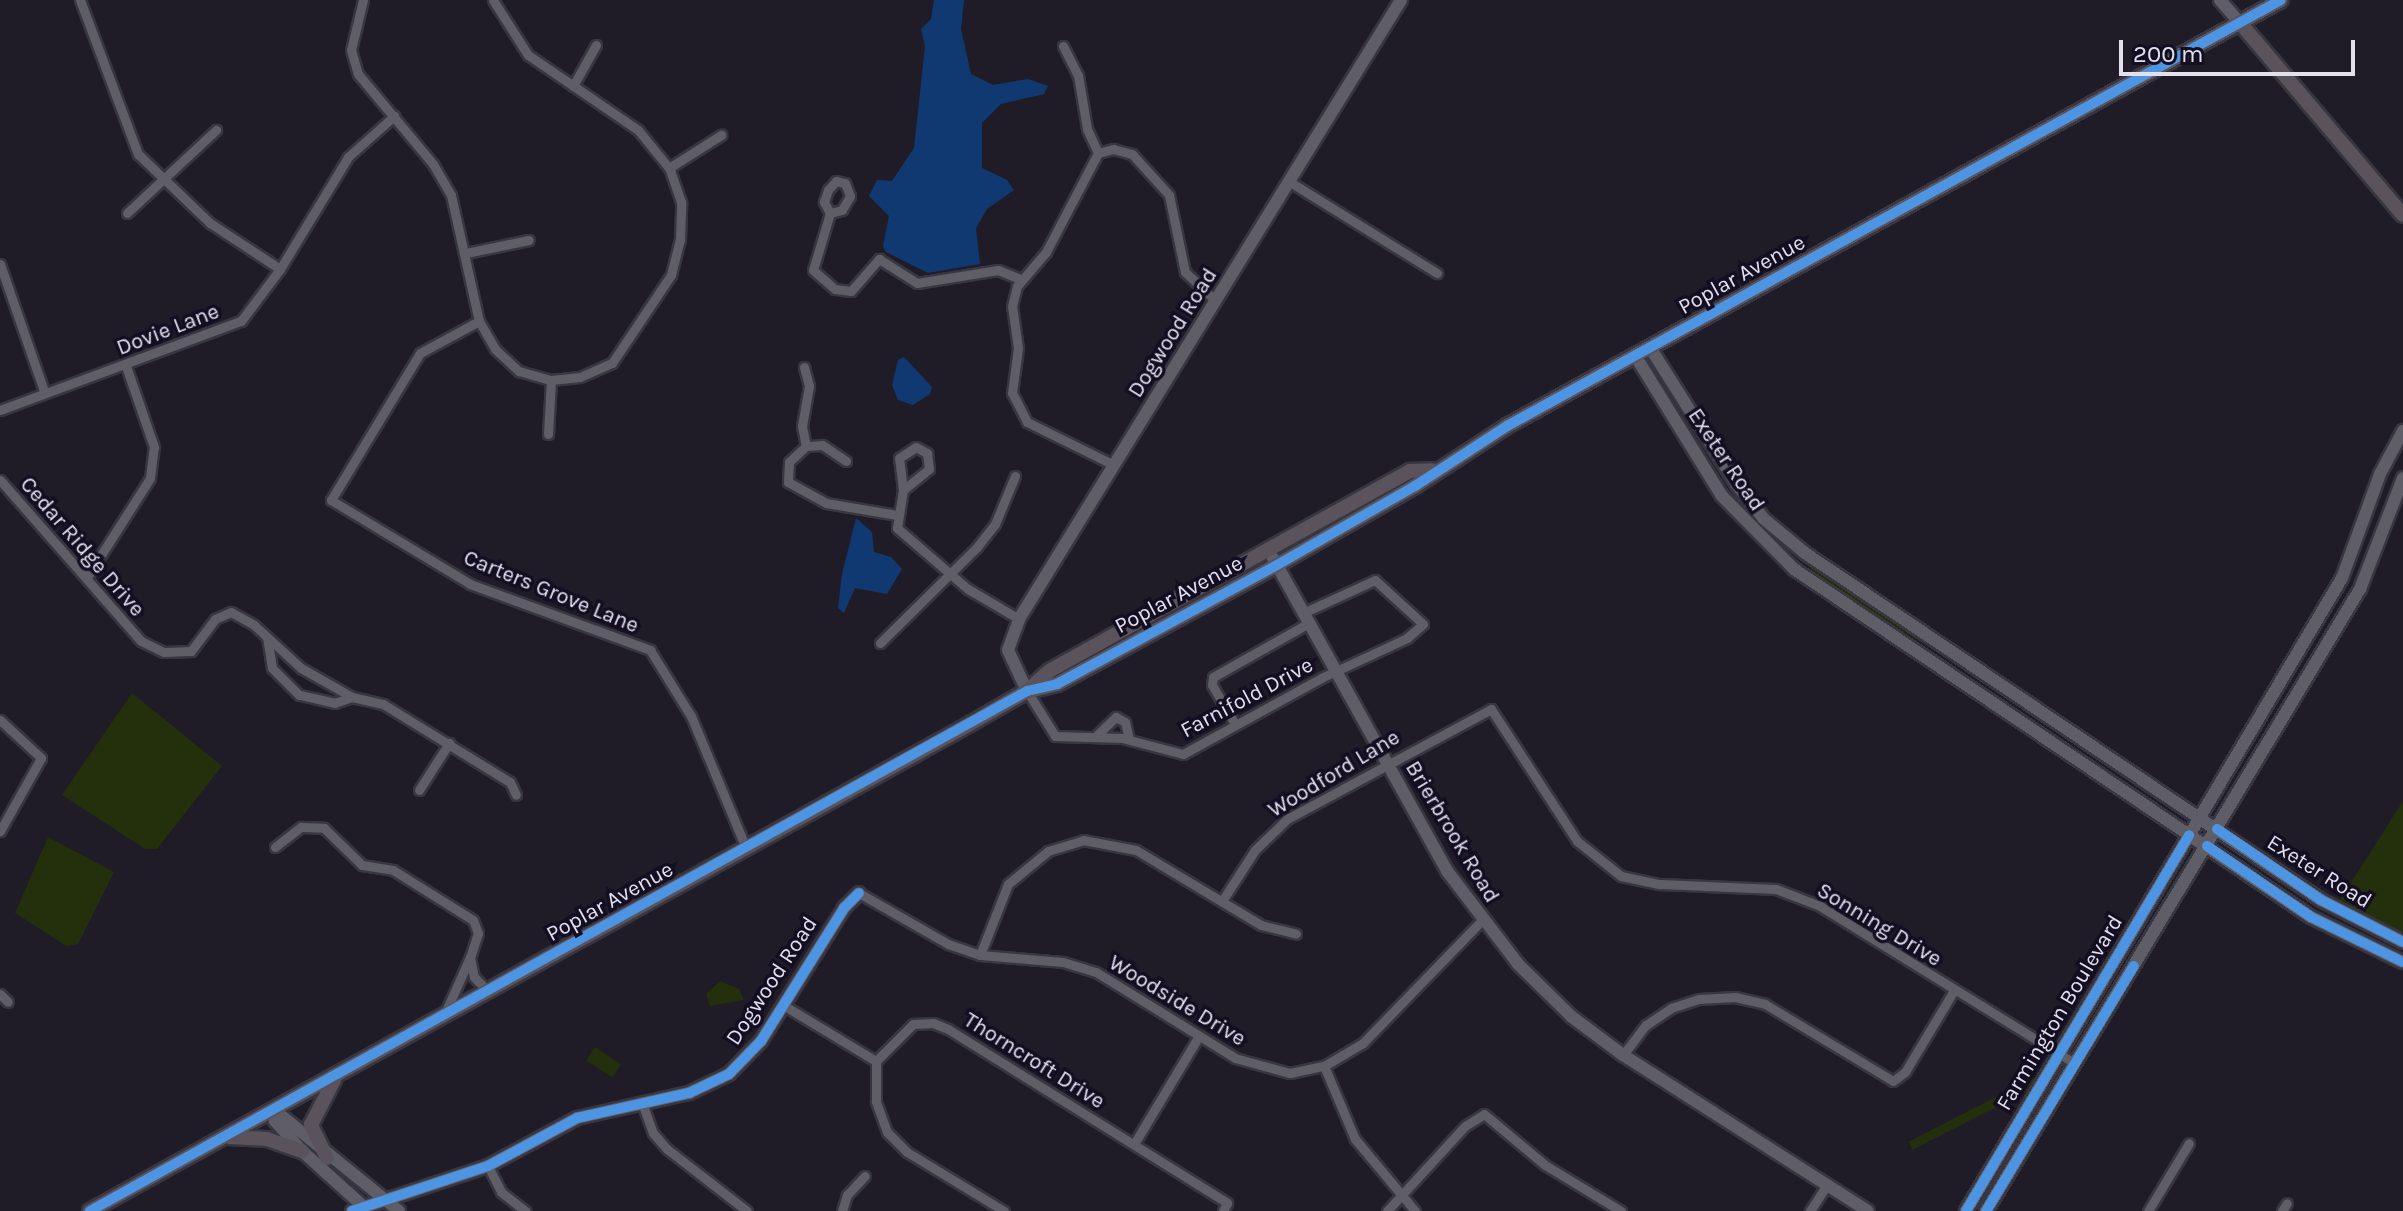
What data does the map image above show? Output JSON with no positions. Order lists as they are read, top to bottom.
{
  "streets": {
    "main road": ["Poplar Avenue"],
    "street": [
      "Dovie Lane",
      "Dogwood Road",
      "Exeter Road",
      "Cedar Ridge Drive",
      "Carters Grove Lane",
      "Farnifold Drive",
      "Woodford Lane",
      "Brierbrook Road",
      "Sonning Drive",
      "Woodside Drive",
      "Farmington Boulevard",
      "Thorncroft Drive"
    ]
  },
  "crossings": [
    ["Poplar Avenue", "Dogwood Road"],
    ["Poplar Avenue", "Exeter Road"],
    ["Poplar Avenue", "Carters Grove Lane"],
    ["Poplar Avenue", "Farnifold Drive"],
    ["Poplar Avenue", "Brierbrook Road"],
    ["Dogwood Road", "Farnifold Drive"],
    ["Dogwood Road", "Woodside Drive"],
    ["Exeter Road", "Farmington Boulevard"],
    ["Farnifold Drive", "Brierbrook Road"],
    ["Woodford Lane", "Brierbrook Road"],
    ["Woodford Lane", "Sonning Drive"],
    ["Brierbrook Road", "Woodside Drive"],
    ["Sonning Drive", "Farmington Boulevard"]
  ],
  "scale_bar": "200 m"
}
